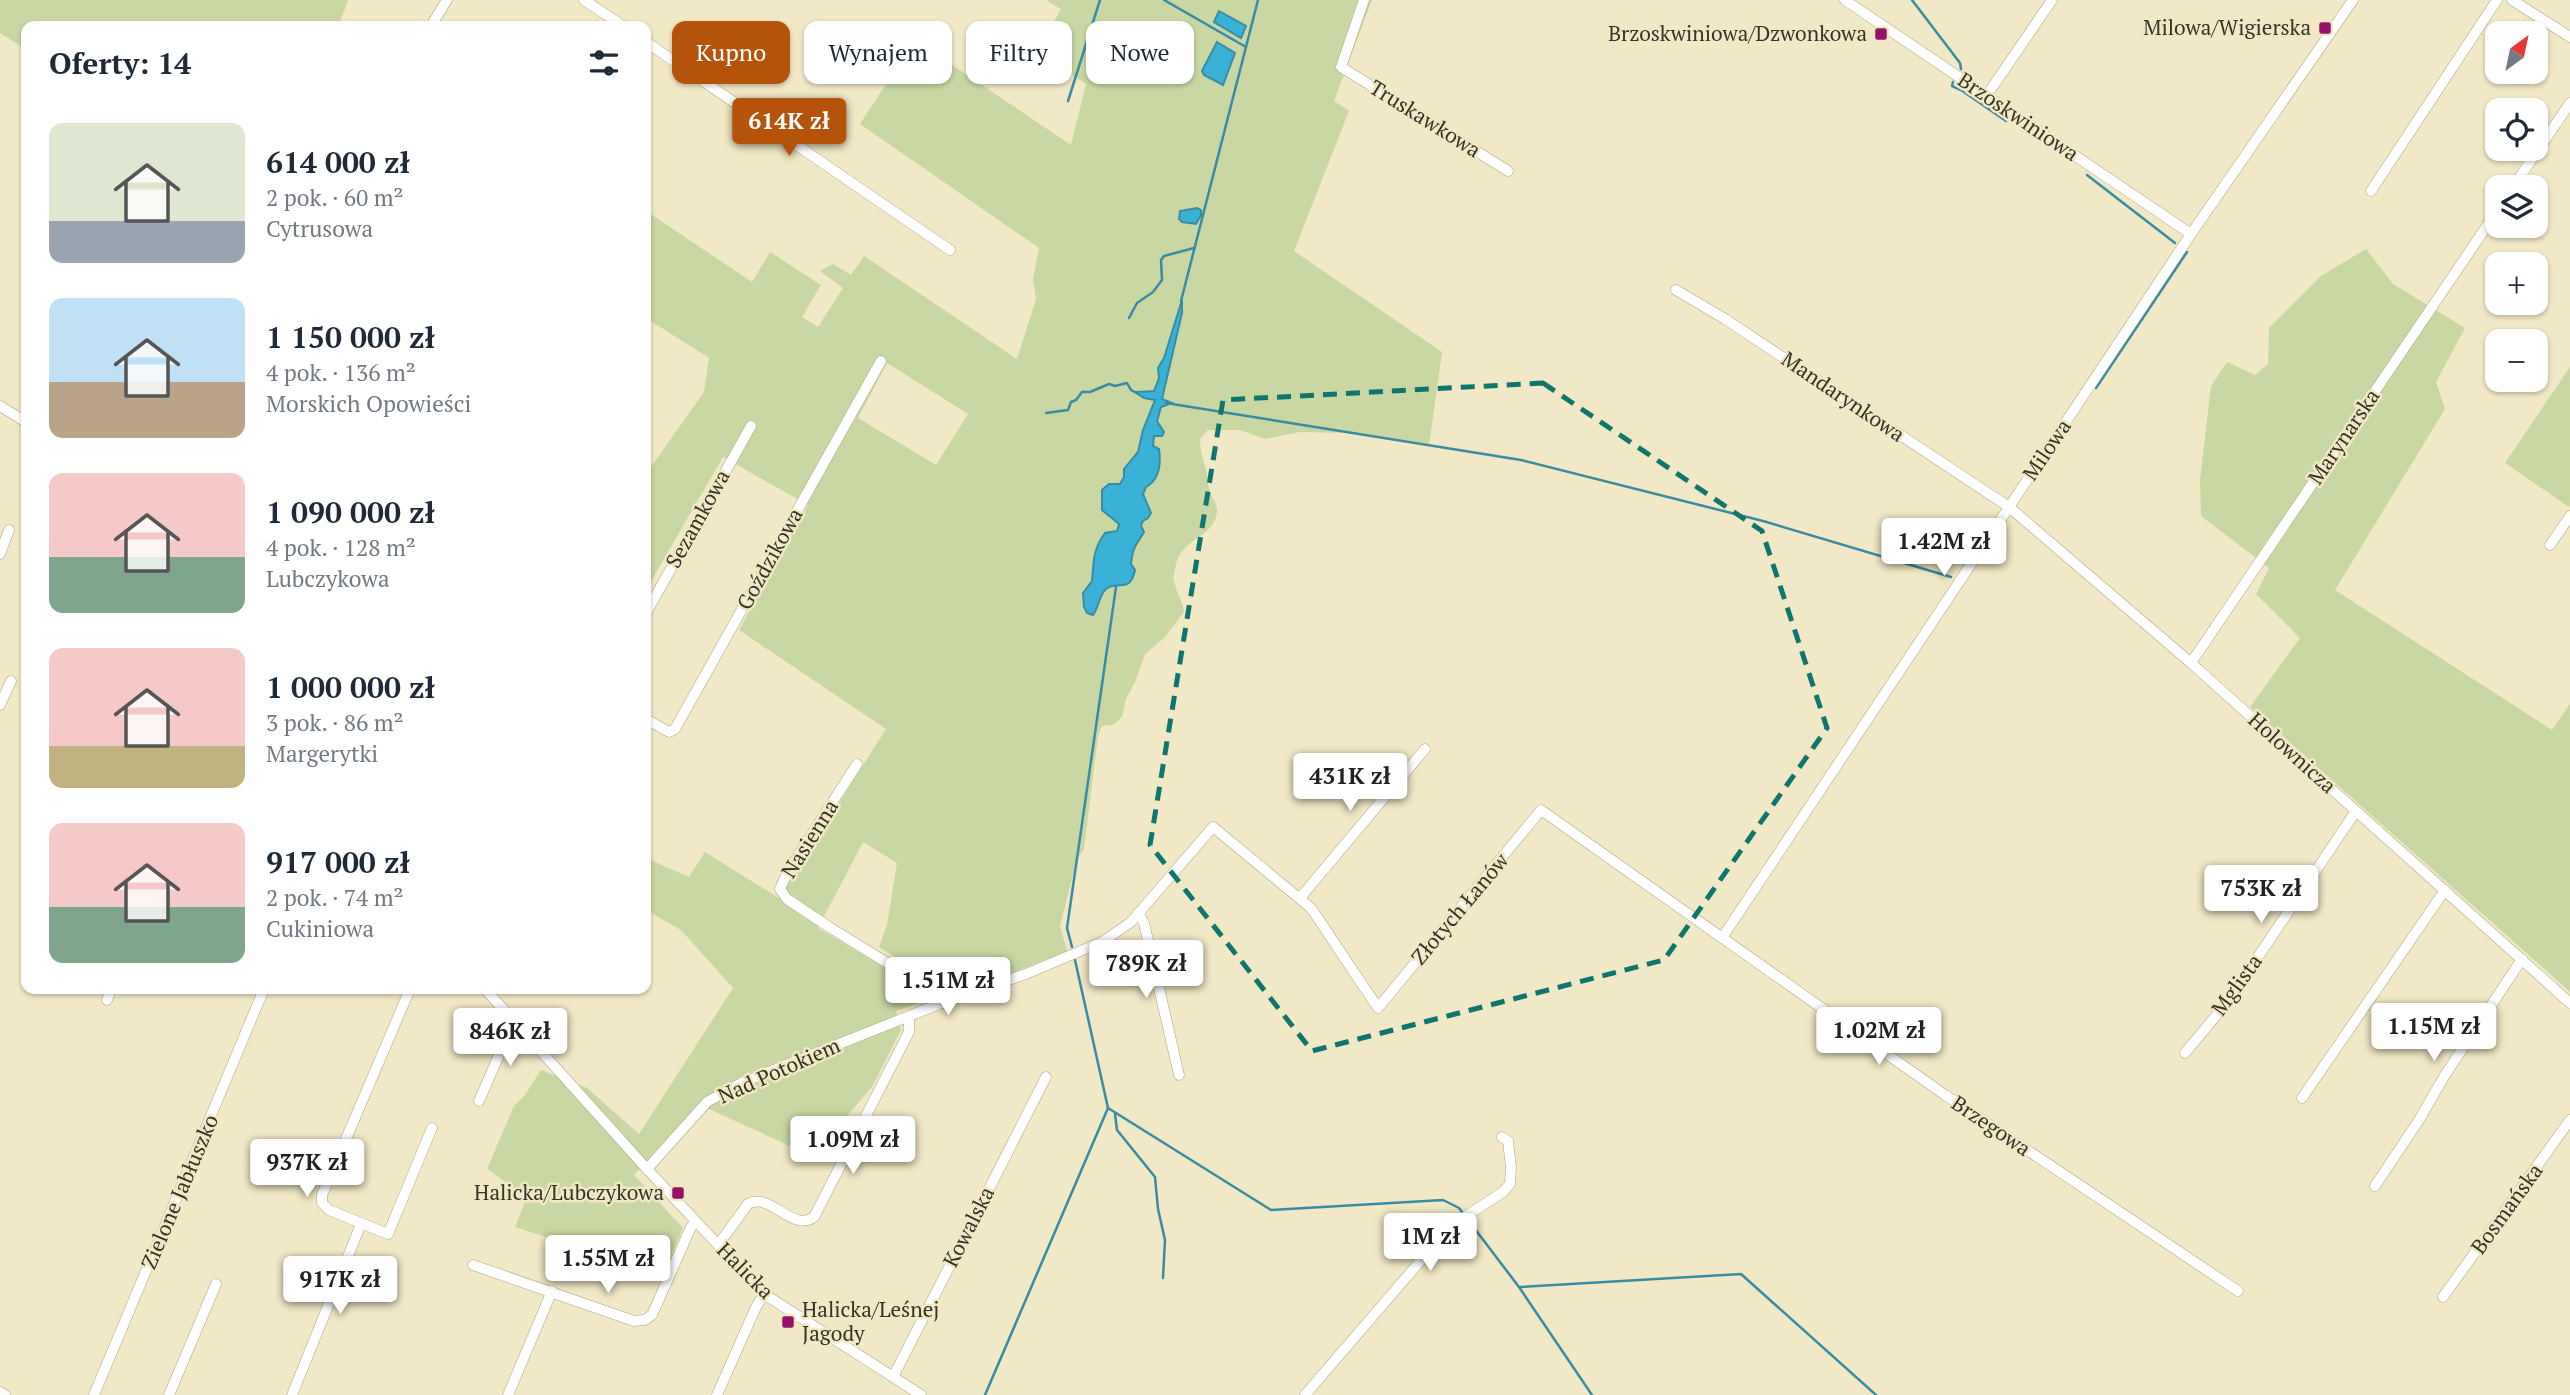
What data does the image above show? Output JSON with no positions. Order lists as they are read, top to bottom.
{
  "streets": {
    "street": [
      "Brzoskwiniowa",
      "Truskawkowa",
      "Mandarynkowa",
      "Marynarska",
      "Milowa",
      "Sezamkowa",
      "Goździkowa",
      "Holownicza",
      "Nasienna",
      "Złotych Łanów",
      "Mglista",
      "Nad Potokiem",
      "Brzegowa",
      "Zielone Jabłuszko",
      "Bosmańska",
      "Kowalska",
      "Halicka"
    ]
  },
  "crossings": [
    ["Brzoskwiniowa", "Milowa"],
    ["Mandarynkowa", "Milowa"],
    ["Mandarynkowa", "Holownicza"],
    ["Marynarska", "Holownicza"],
    ["Milowa", "Holownicza"],
    ["Milowa", "Brzegowa"],
    ["Holownicza", "Mglista"],
    ["Nasienna", "Nad Potokiem"],
    ["Złotych Łanów", "Nad Potokiem"],
    ["Złotych Łanów", "Brzegowa"],
    ["Nad Potokiem", "Halicka"],
    ["Kowalska", "Halicka"]
  ],
  "places": {
    "transit": [
      "Milowa/Wigierska",
      "Brzoskwiniowa/Dzwonkowa",
      "Halicka/Lubczykowa",
      "Halicka/Leśnej Jagody"
    ]
  },
  "north": "top right",
  "page": {
    "map_buttons": ["+", "−"],
    "chip": [
      "Kupno",
      "Wynajem",
      "Filtry",
      "Nowe"
    ],
    "heading": "Oferty: 14",
    "price": [
      "614K zł",
      "1.42M zł",
      "431K zł",
      "753K zł",
      "789K zł",
      "1.51M zł",
      "1.15M zł",
      "1.02M zł",
      "846K zł",
      "1.09M zł",
      "937K zł",
      "1M zł",
      "1.55M zł",
      "917K zł"
    ],
    "list": [
      {
        "name": "614 000 zł",
        "note": "2 pok. · 60 m² · Cytrusowa"
      },
      {
        "name": "1 150 000 zł",
        "note": "4 pok. · 136 m² · Morskich Opowieści"
      },
      {
        "name": "1 090 000 zł",
        "note": "4 pok. · 128 m² · Lubczykowa"
      },
      {
        "name": "1 000 000 zł",
        "note": "3 pok. · 86 m² · Margerytki"
      },
      {
        "name": "917 000 zł",
        "note": "2 pok. · 74 m² · Cukiniowa"
      }
    ]
  }
}
